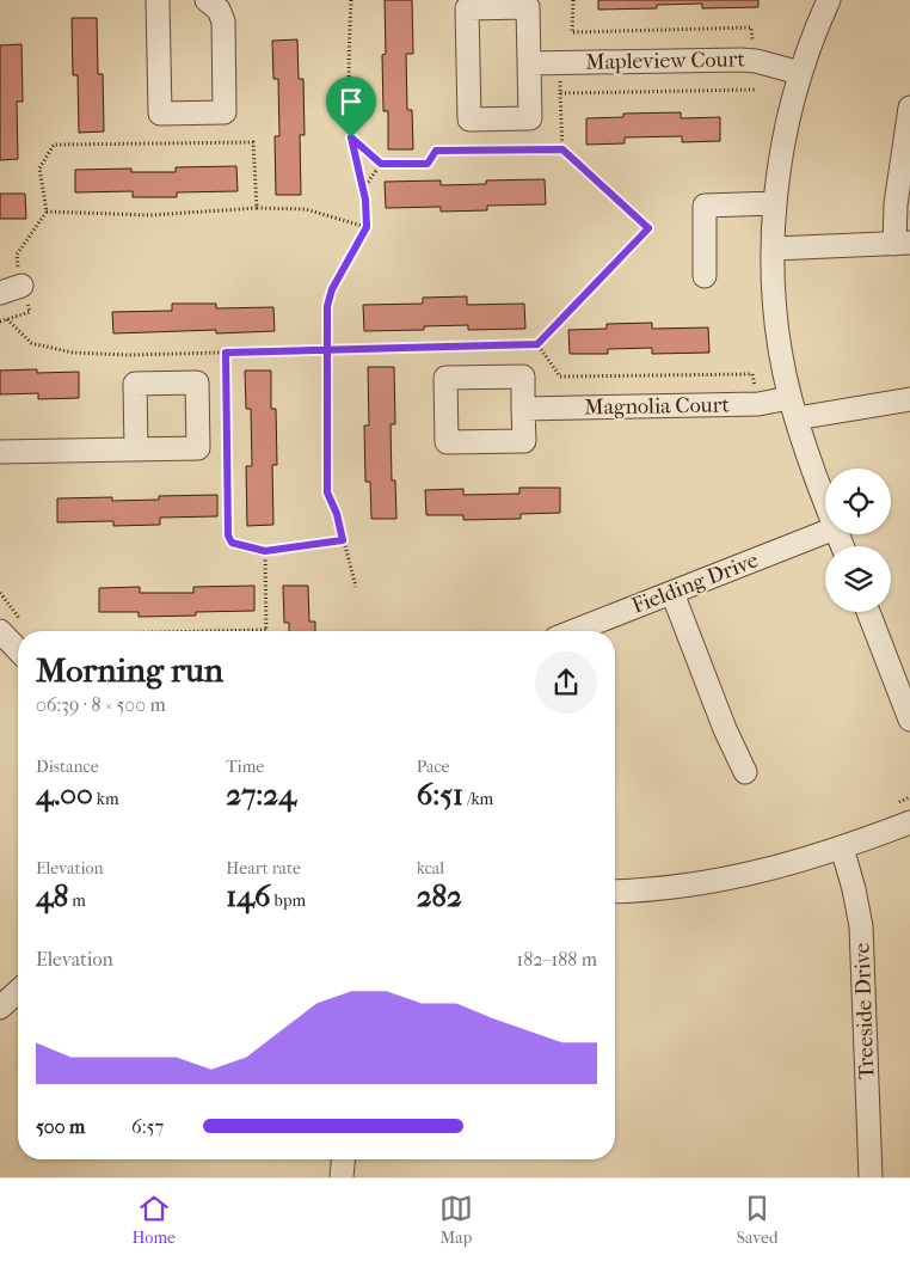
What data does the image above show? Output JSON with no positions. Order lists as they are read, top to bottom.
{
  "streets": {
    "street": [
      "Mapleview Court",
      "Magnolia Court",
      "Fielding Drive",
      "Treeside Drive"
    ]
  },
  "page": {
    "heading": ["Morning run", "06:39 · 8 × 500 m"],
    "stats": [
      ["Distance", "4.00 km"],
      ["Time", "27:24"],
      ["Pace", "6:51 /km"],
      ["Elevation", "48 m"],
      ["Heart rate", "146 bpm"],
      ["kcal", "282"]
    ],
    "chart": ["Elevation", "182–188 m"],
    "list": [
      {
        "name": "500 m",
        "note": "6:57"
      }
    ],
    "tabs": ["Home", "Map", "Saved"]
  }
}
